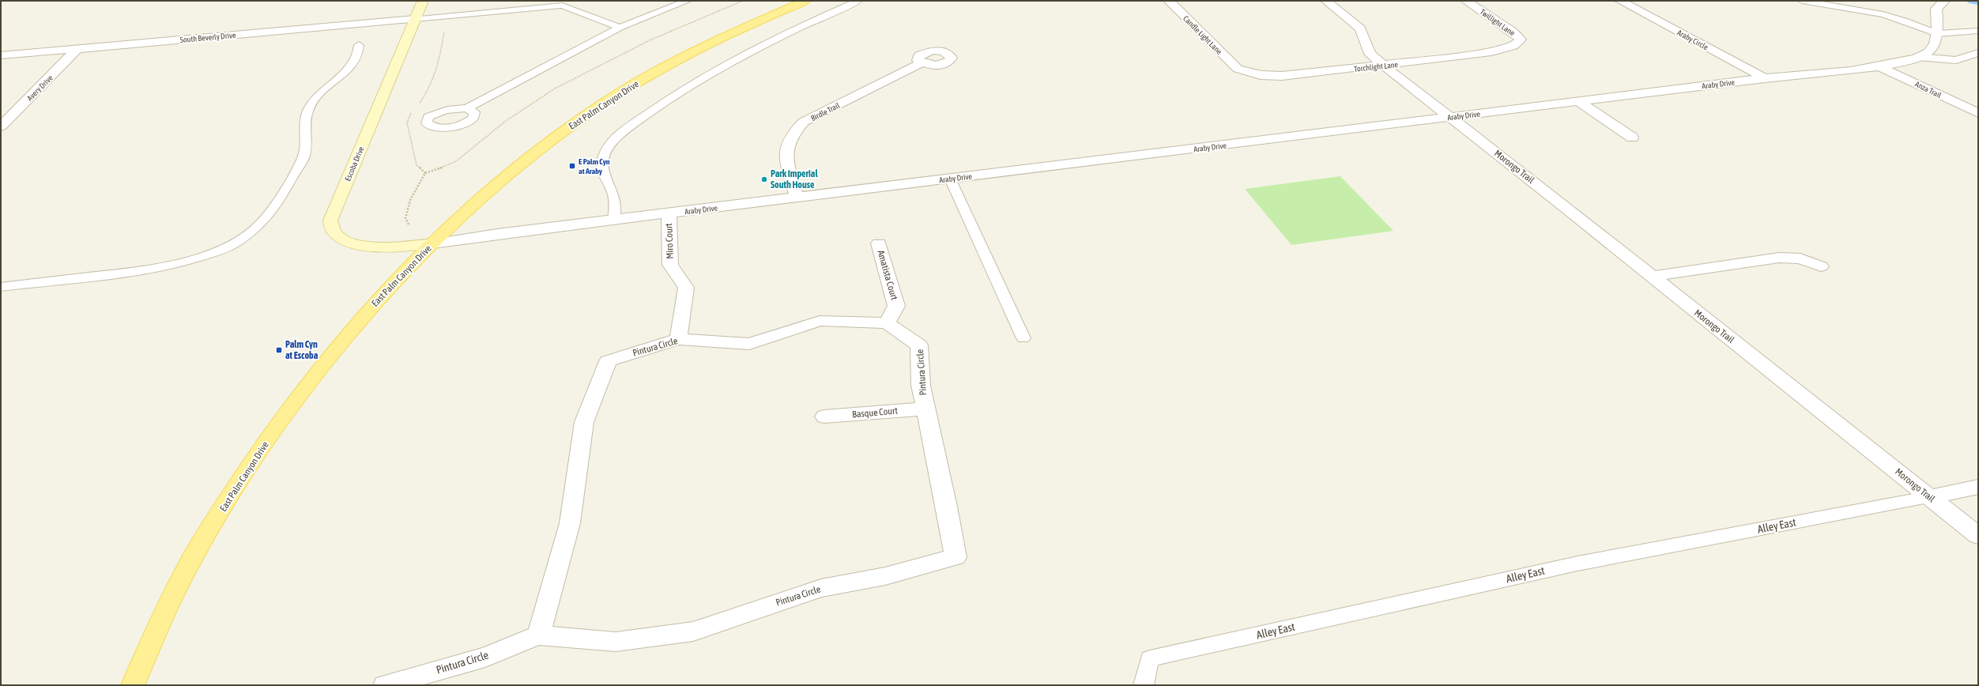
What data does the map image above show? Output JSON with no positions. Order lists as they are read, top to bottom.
{
  "streets": {
    "main road": ["East Palm Canyon Drive"],
    "street": [
      "Twillight Lane",
      "Candle Light Lane",
      "South Beverly Drive",
      "Araby Circle",
      "Torchlight Lane",
      "Araby Drive",
      "Avery Drive",
      "Anza Trail",
      "Birdle Trail",
      "Escoba Drive",
      "Morongo Trail",
      "Miro Court",
      "Amatista Court",
      "Pintura Circle",
      "Basque Court"
    ],
    "lane": ["Alley East"]
  },
  "crossings": [
    ["Twillight Lane", "Torchlight Lane"],
    ["Candle Light Lane", "Torchlight Lane"],
    ["South Beverly Drive", "Avery Drive"],
    ["South Beverly Drive", "Escoba Drive"],
    ["Araby Circle", "Araby Drive"],
    ["Torchlight Lane", "Morongo Trail"],
    ["Araby Drive", "Anza Trail"],
    ["Araby Drive", "East Palm Canyon Drive"],
    ["Araby Drive", "Birdle Trail"],
    ["Araby Drive", "Escoba Drive"],
    ["Araby Drive", "Morongo Trail"],
    ["Araby Drive", "Miro Court"],
    ["East Palm Canyon Drive", "Escoba Drive"],
    ["Morongo Trail", "Alley East"],
    ["Miro Court", "Pintura Circle"],
    ["Amatista Court", "Pintura Circle"],
    ["Pintura Circle", "Basque Court"]
  ],
  "places": {
    "transit": ["E Palm Cyn at Araby", "Palm Cyn at Escoba"],
    "other": ["Park Imperial South House"]
  }
}
